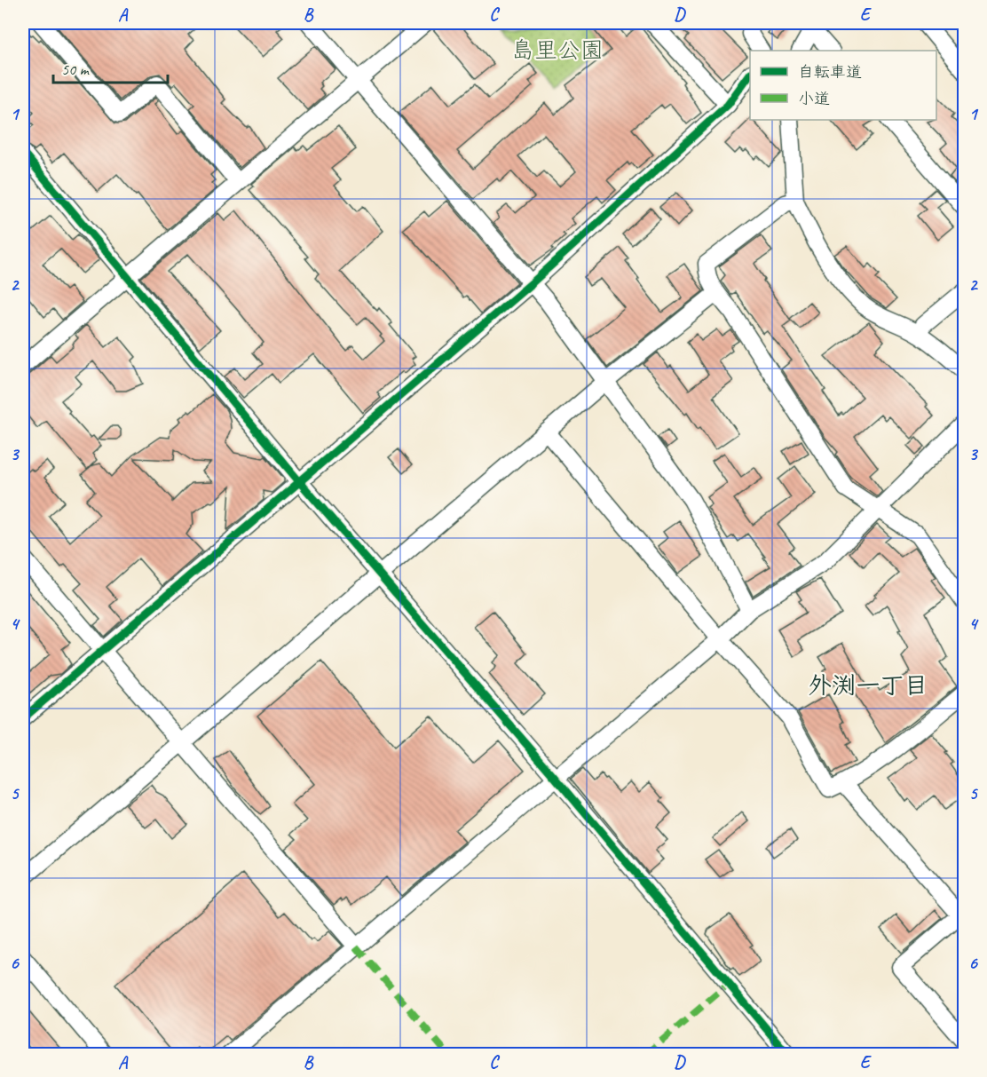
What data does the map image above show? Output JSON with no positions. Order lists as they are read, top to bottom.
{
  "districts": ["外渕一丁目"],
  "parks": ["島里公園"],
  "legend": ["自転車道", "小道"],
  "scale_bar": "50 m",
  "grid": {
    "columns": [
      "A",
      "B",
      "C",
      "D",
      "E"
    ],
    "rows": [
      "1",
      "2",
      "3",
      "4",
      "5",
      "6"
    ]
  }
}
